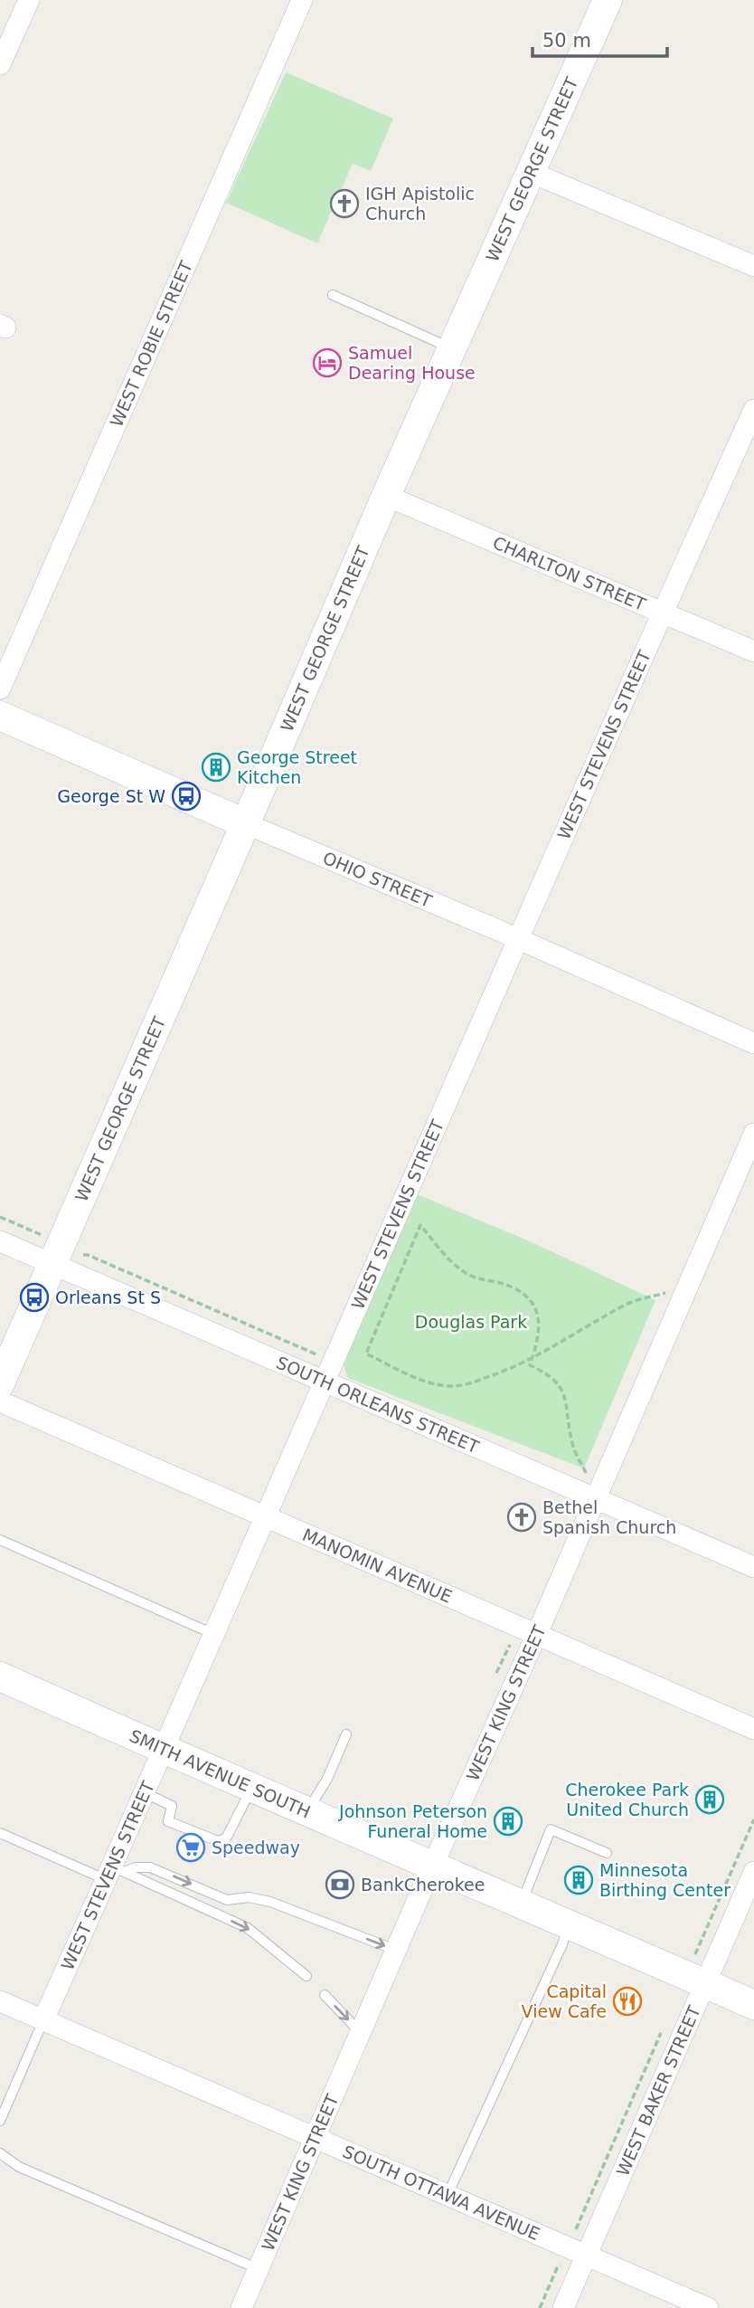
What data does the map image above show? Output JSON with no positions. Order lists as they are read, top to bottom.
{
  "streets": {
    "street": [
      "WEST GEORGE STREET",
      "WEST ROBIE STREET",
      "CHARLTON STREET",
      "WEST STEVENS STREET",
      "OHIO STREET",
      "SOUTH ORLEANS STREET",
      "MANOMIN AVENUE",
      "WEST KING STREET",
      "SMITH AVENUE SOUTH",
      "WEST BAKER STREET",
      "SOUTH OTTAWA AVENUE"
    ]
  },
  "crossings": [
    ["WEST GEORGE STREET", "CHARLTON STREET"],
    ["WEST GEORGE STREET", "OHIO STREET"],
    ["WEST GEORGE STREET", "SOUTH ORLEANS STREET"],
    ["CHARLTON STREET", "WEST STEVENS STREET"],
    ["WEST STEVENS STREET", "OHIO STREET"],
    ["WEST STEVENS STREET", "SOUTH ORLEANS STREET"],
    ["WEST STEVENS STREET", "MANOMIN AVENUE"],
    ["WEST STEVENS STREET", "SMITH AVENUE SOUTH"],
    ["WEST STEVENS STREET", "SOUTH OTTAWA AVENUE"],
    ["SOUTH ORLEANS STREET", "WEST KING STREET"],
    ["MANOMIN AVENUE", "WEST KING STREET"],
    ["WEST KING STREET", "SMITH AVENUE SOUTH"],
    ["WEST KING STREET", "SOUTH OTTAWA AVENUE"],
    ["SMITH AVENUE SOUTH", "WEST BAKER STREET"],
    ["WEST BAKER STREET", "SOUTH OTTAWA AVENUE"]
  ],
  "parks": ["Douglas Park"],
  "places": {
    "church": ["IGH Apistolic Church", "Bethel Spanish Church"],
    "hotel": ["Samuel Dearing House"],
    "building": [
      "George Street Kitchen",
      "Cherokee Park United Church",
      "Johnson Peterson Funeral Home",
      "Minnesota Birthing Center"
    ],
    "bus stop": ["George St W", "Orleans St S"],
    "supermarket": ["Speedway"],
    "bank": ["BankCherokee"],
    "restaurant": ["Capital View Cafe"]
  },
  "scale_bar": "50 m"
}
